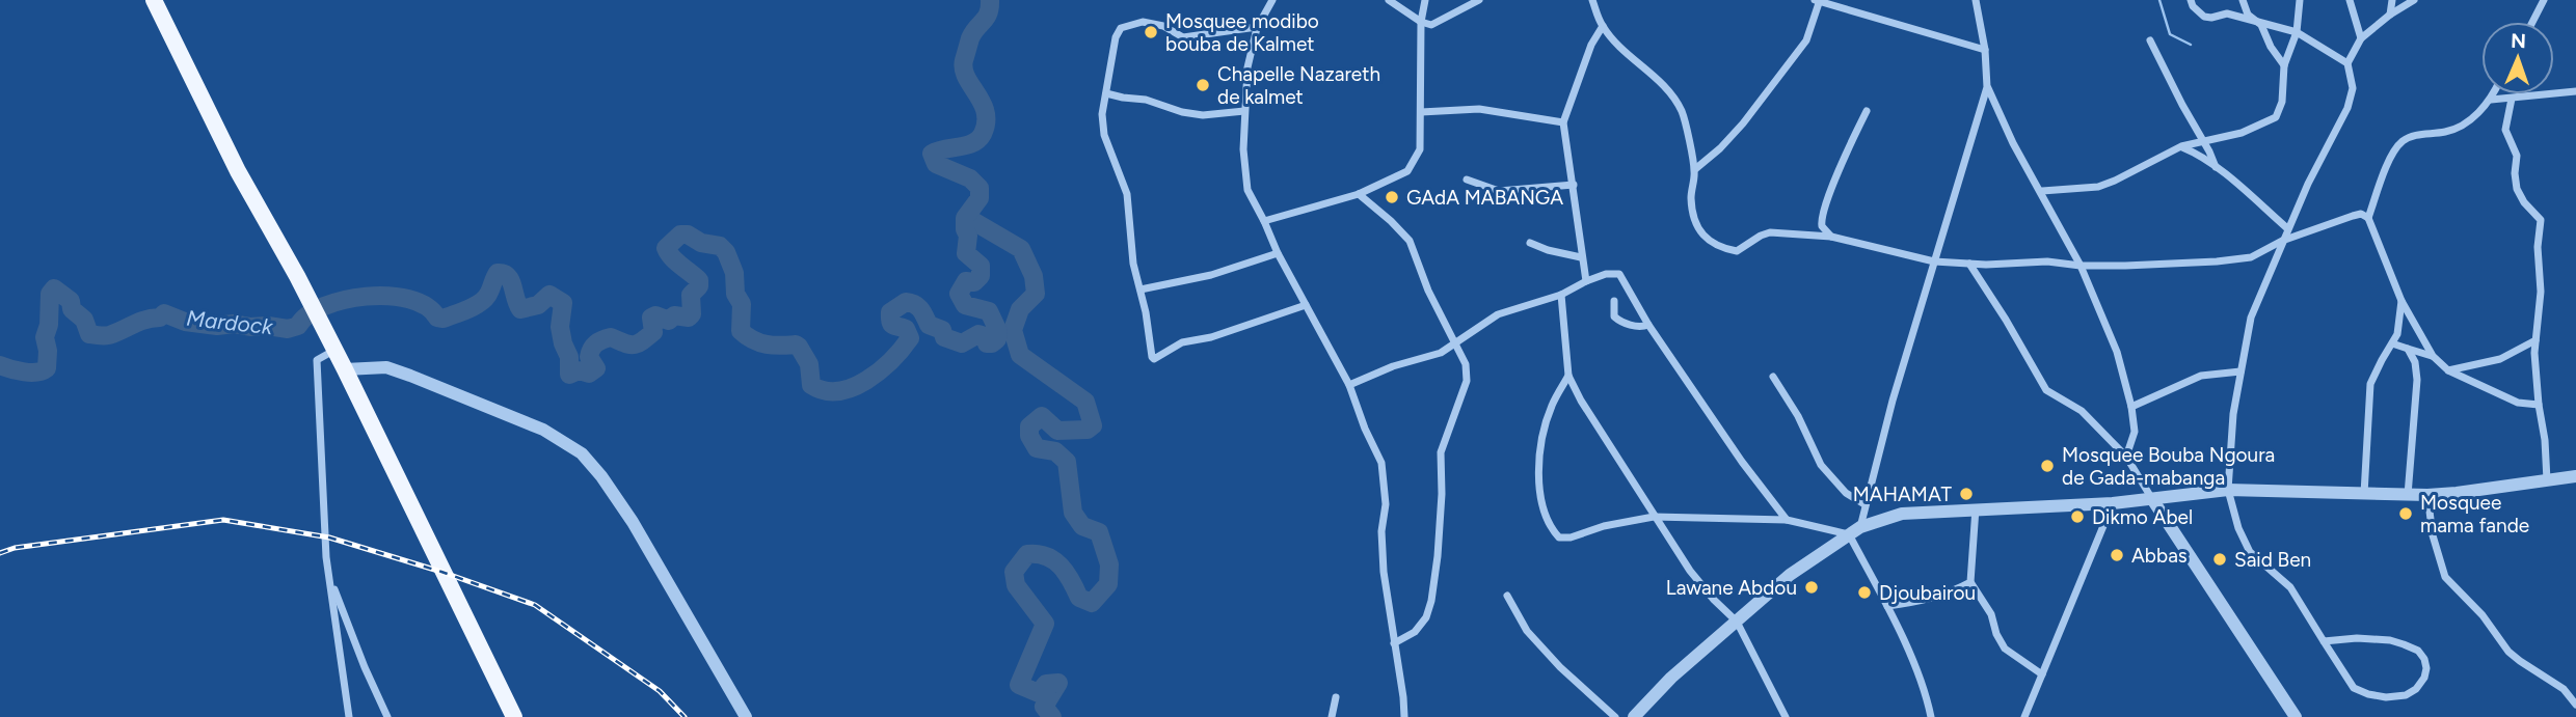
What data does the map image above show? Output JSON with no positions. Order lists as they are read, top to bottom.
{
  "water": ["Mardock"],
  "places": [
    "Mosquee modibo bouba de Kalmet",
    "Chapelle Nazareth de kalmet",
    "GAdA MABANGA",
    "Mosquee Bouba Ngoura de Gada-mabanga",
    "MAHAMAT",
    "Mosquee mama fande",
    "Dikmo Abel",
    "Abbas",
    "Said Ben",
    "Lawane Abdou",
    "Djoubairou"
  ],
  "north": "top"
}
